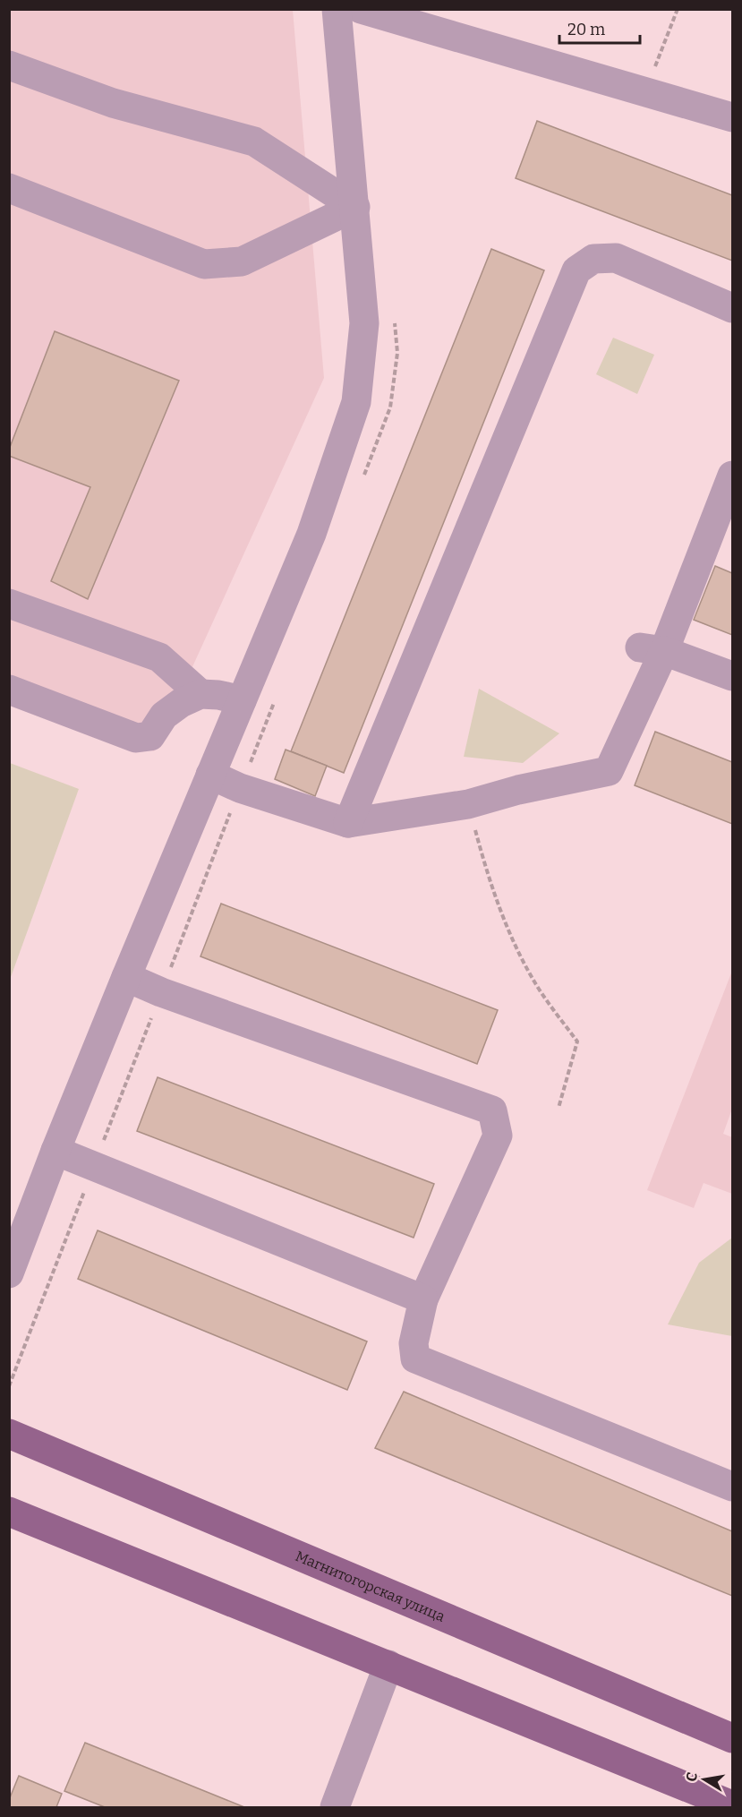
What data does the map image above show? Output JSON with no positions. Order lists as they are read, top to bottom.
{
  "streets": {
    "main road": ["Магнитогорская улица"]
  },
  "scale_bar": "20 m",
  "north": "left"
}
